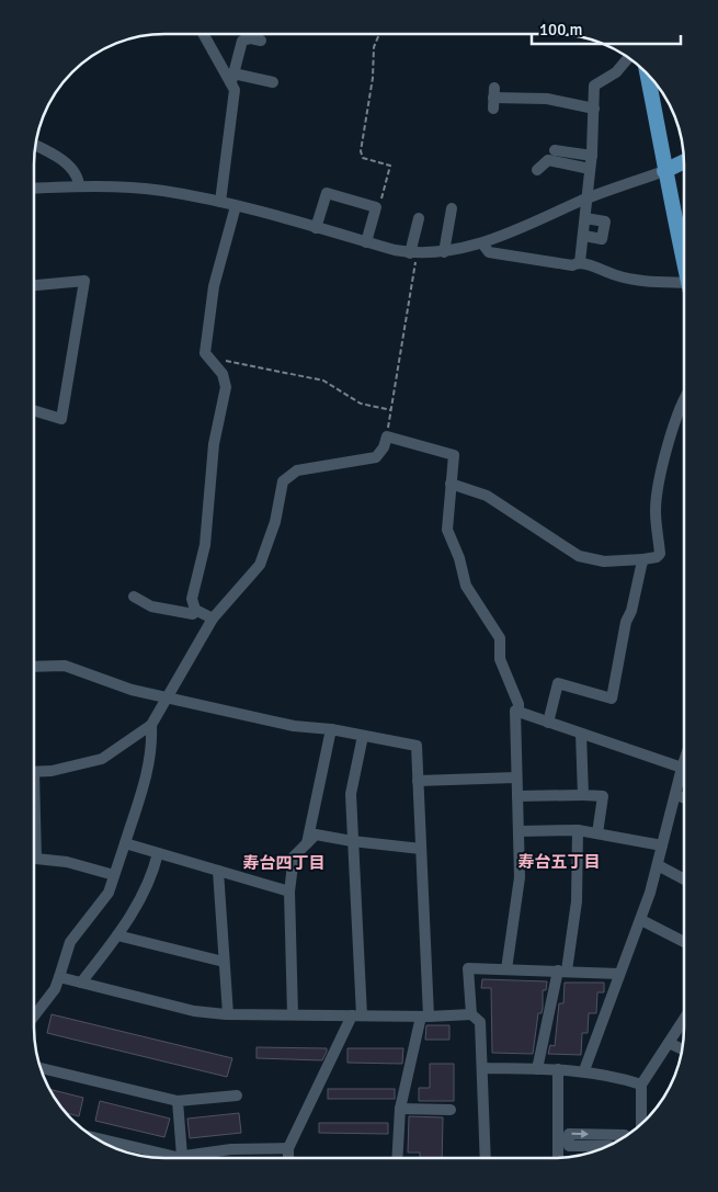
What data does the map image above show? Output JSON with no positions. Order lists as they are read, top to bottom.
{
  "districts": ["寿台五丁目", "寿台四丁目"],
  "scale_bar": "100 m"
}
